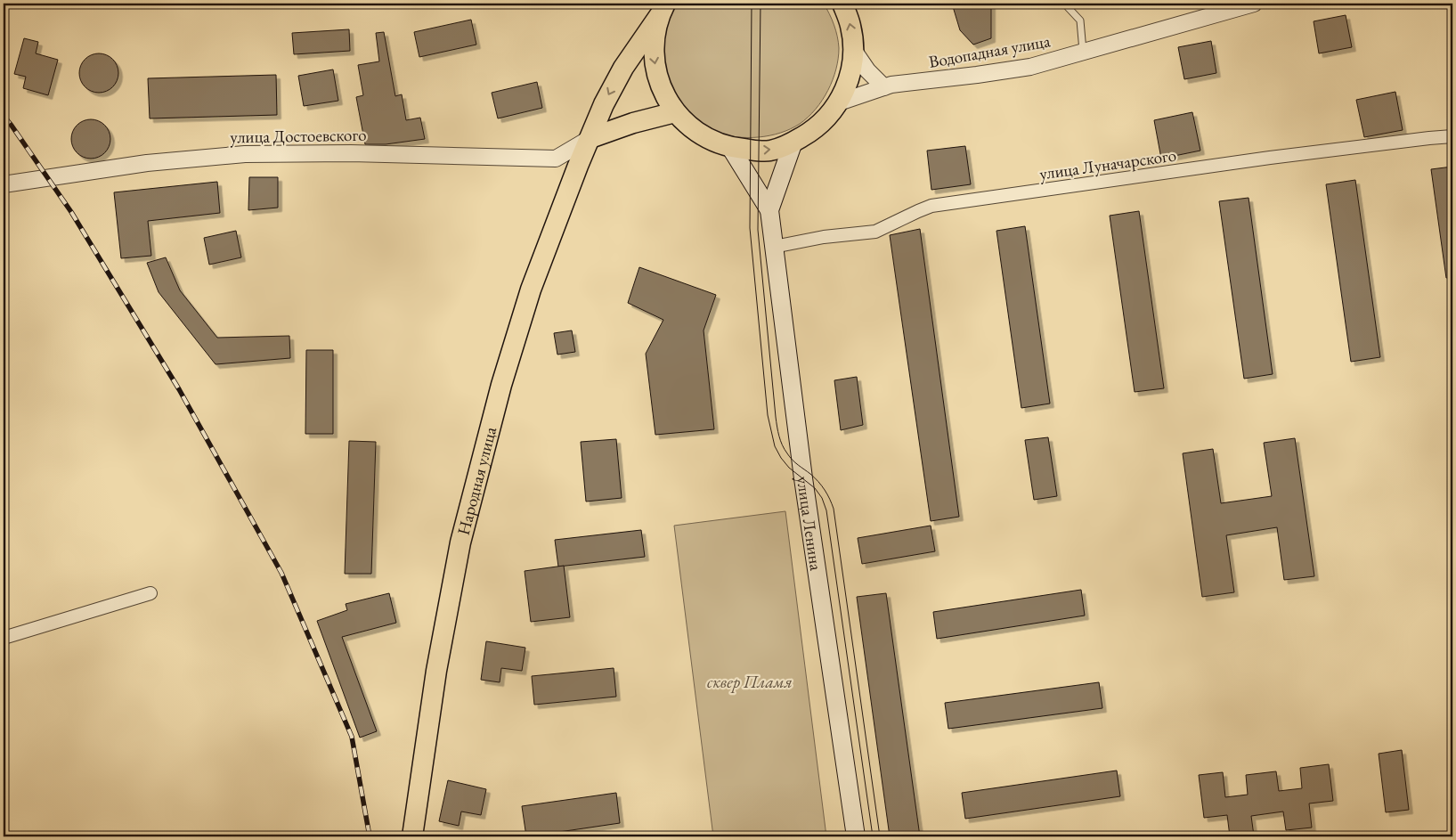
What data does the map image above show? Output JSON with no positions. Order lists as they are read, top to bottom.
{
  "streets": {
    "main road": ["Народная улица", "улица Ленина"],
    "street": ["Водопадная улица", "улица Достоевского", "улица Луначарского"]
  },
  "crossings": [
    ["улица Достоевского", "Народная улица"],
    ["улица Луначарского", "улица Ленина"]
  ],
  "parks": ["сквер Пламя"]
}
